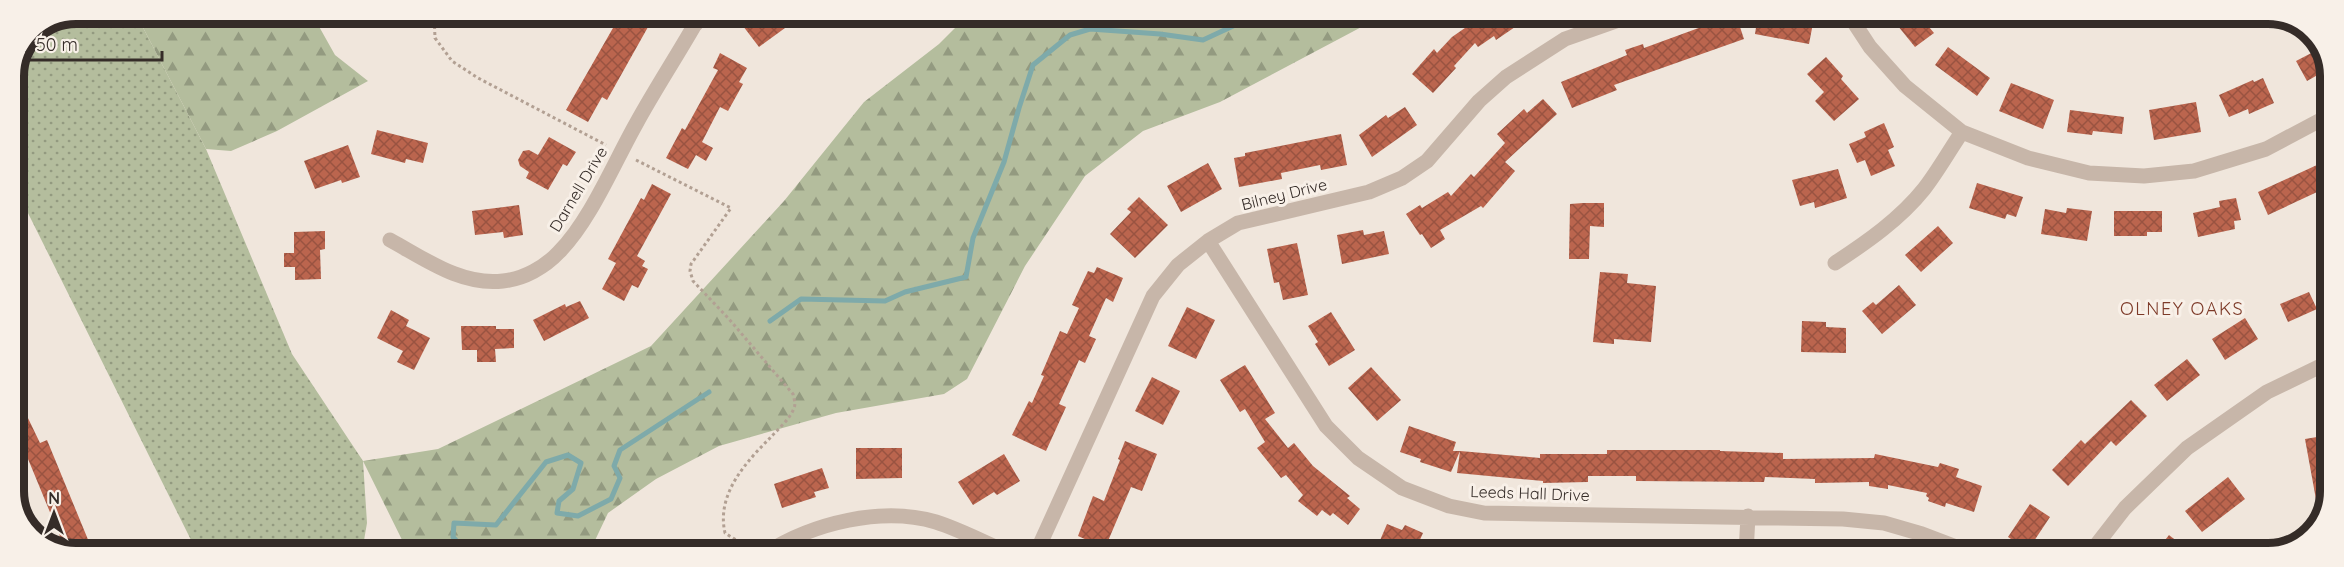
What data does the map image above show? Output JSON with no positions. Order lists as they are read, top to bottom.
{
  "streets": {
    "street": ["Darnell Drive", "Bilney Drive", "Leeds Hall Drive"]
  },
  "crossings": [
    ["Bilney Drive", "Leeds Hall Drive"]
  ],
  "districts": ["OLNEY OAKS"],
  "scale_bar": "50 m",
  "north": "top"
}
